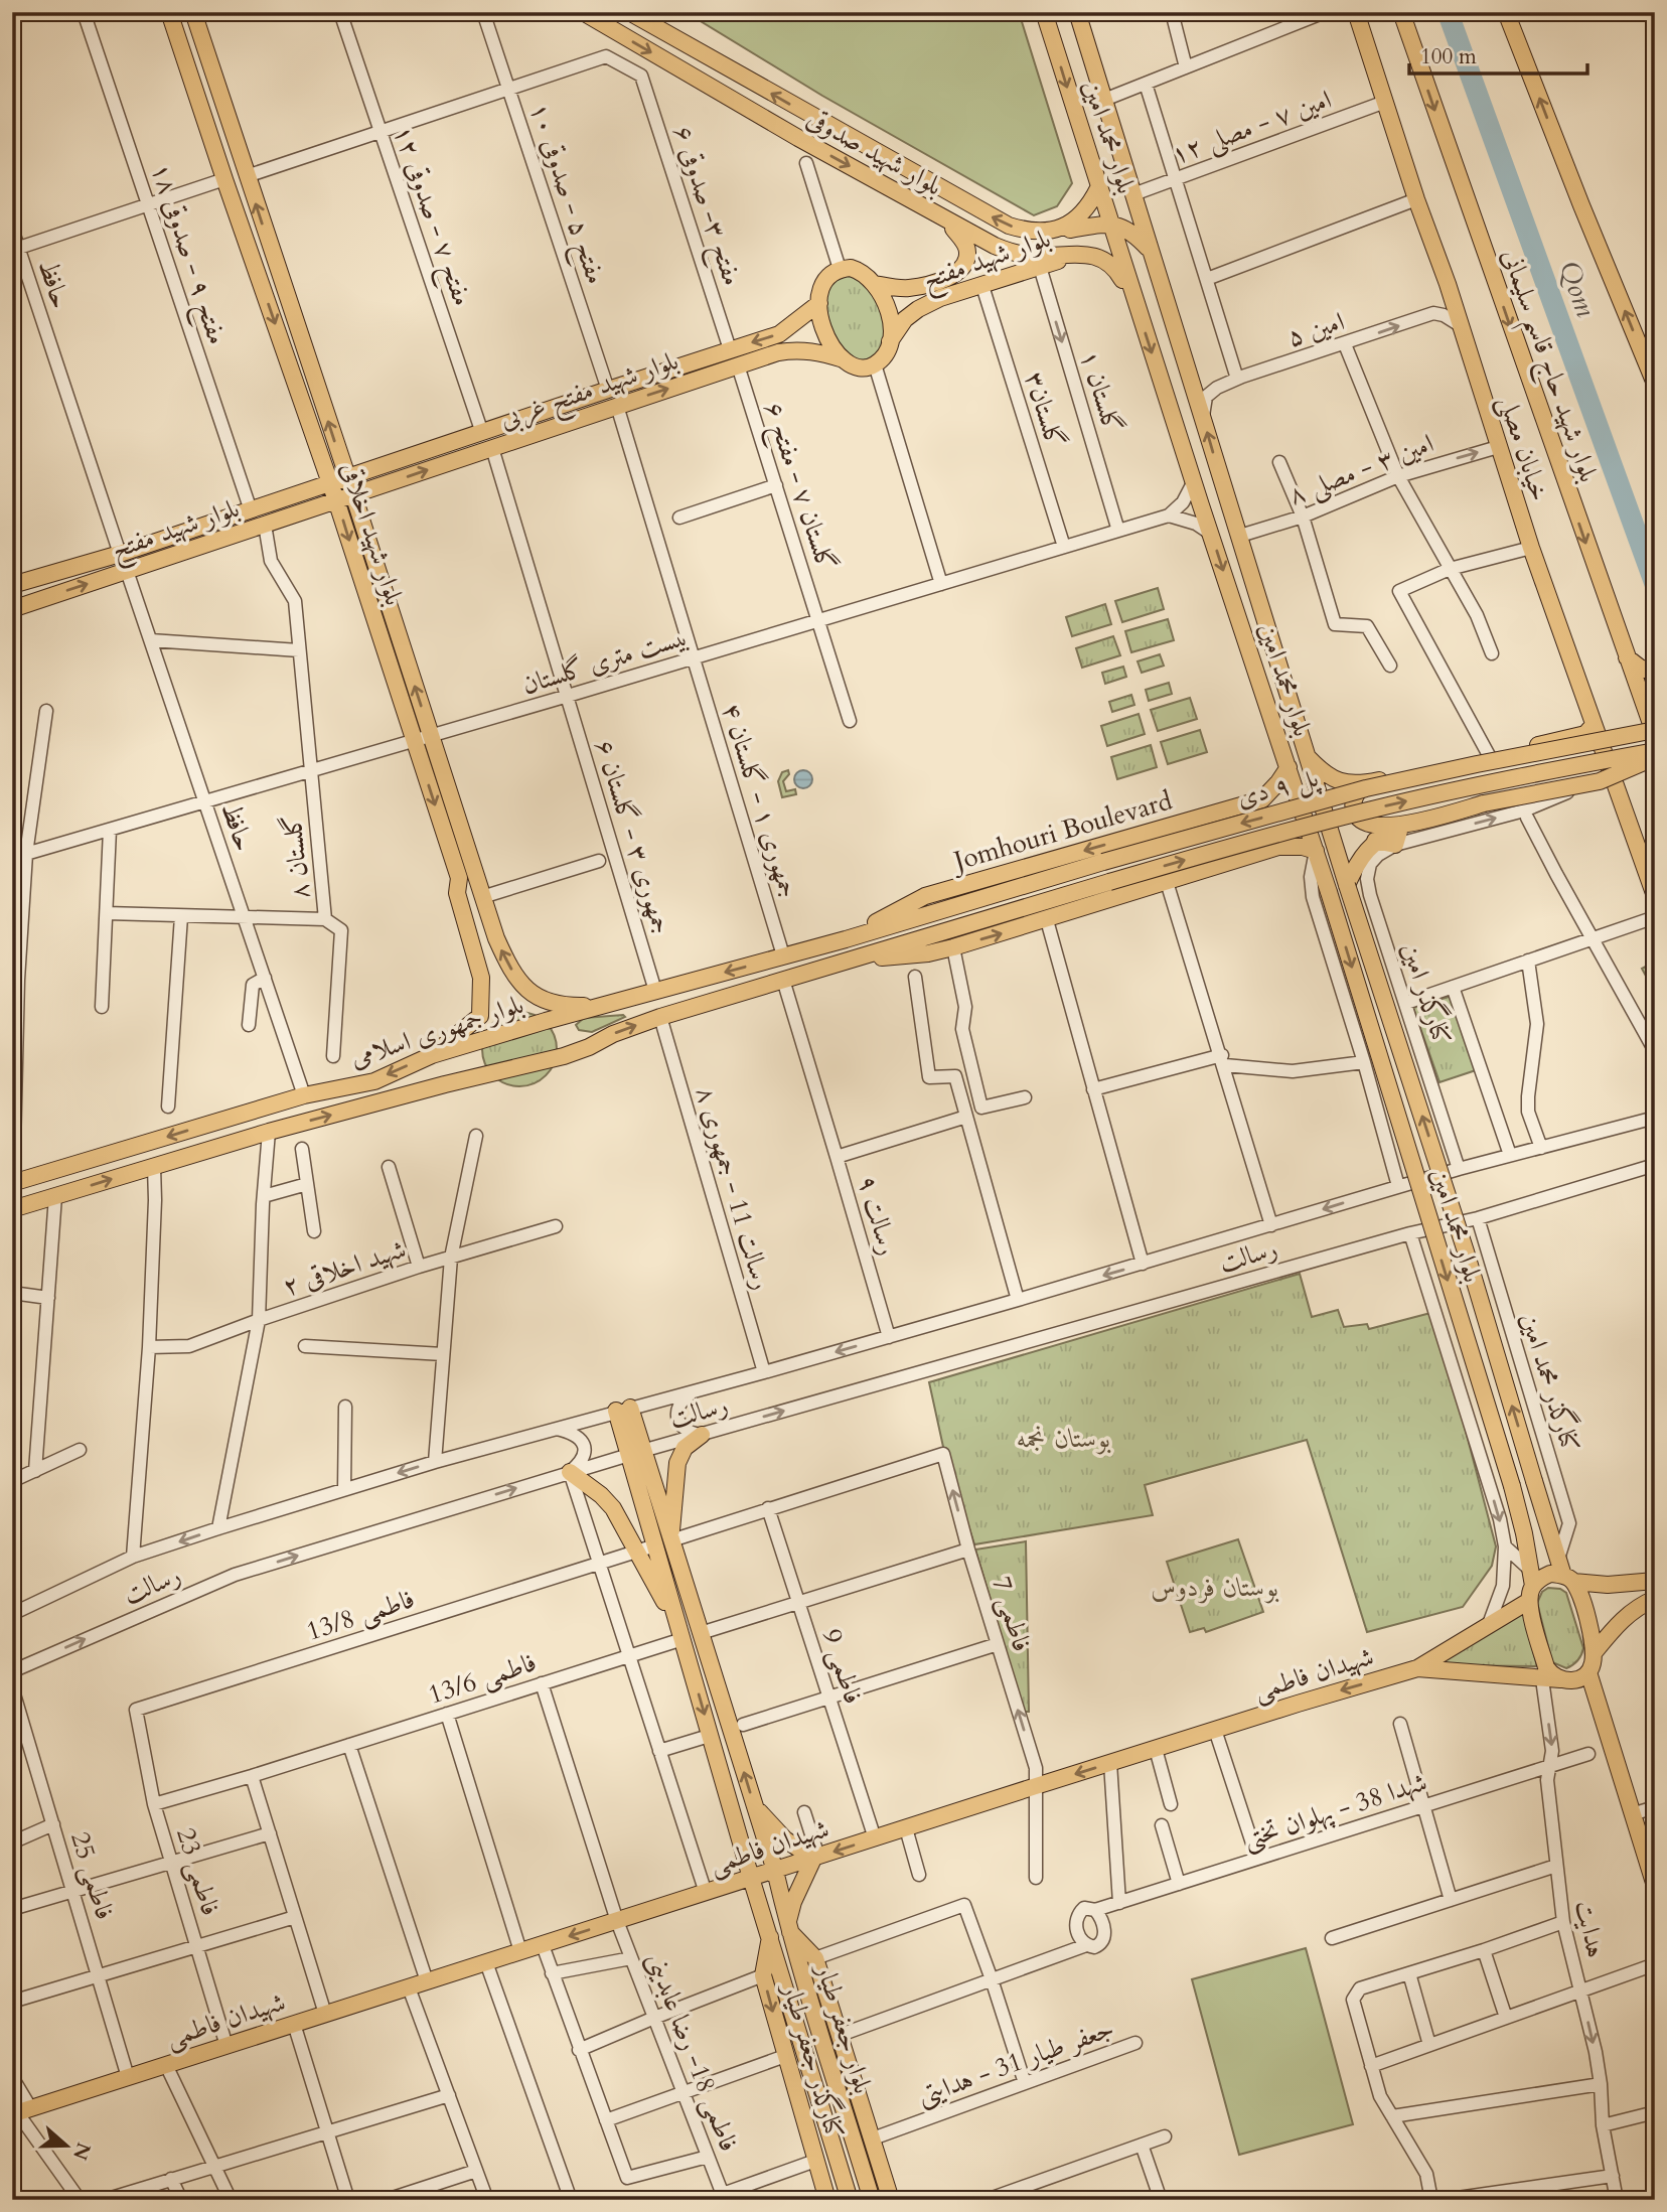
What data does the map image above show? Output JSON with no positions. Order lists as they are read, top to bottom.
{
  "streets": {
    "main road": [
      "بلوار محمد امین",
      "بلوار شهید صدوقی",
      "بلوار شهید مفتح",
      "بلوار شهید حاج قاسم سلیمانی",
      "بلوار شهید مفتح غربی",
      "خیابان مصلی",
      "بلوار شهید اخلاقی",
      "پل ۹ دی",
      "Jomhouri Boulevard",
      "بلوار جمهوری اسلامی",
      "شهیدان فاطمی",
      "بلوار جعفر طیار",
      "کنارگذر جعفر طیار"
    ],
    "street": [
      "امین ۷ - مصلی ۱۲",
      "مفتح ۵ - صدوقی ۱۰",
      "مفتح ۳- صدوقی ۶",
      "مفتح ۷ - صدوقی ۱۲",
      "مفتح ۹ - صدوقی ۱۸",
      "حافظ",
      "امین ۵",
      "گلستان ۱",
      "گلستان۳",
      "امین ۳ - مصلی ۸",
      "گلستان ۷ - مفتح ۶",
      "بیست متری گلستان",
      "جمهوری ۱ - گلستان ۴",
      "جمهوری ۳ - گلستان ۶",
      "گلستان ۸",
      "کنارگذر امین",
      "رسالت 11 - جمهوری ۸",
      "رسالت ۹",
      "رسالت",
      "شهید اخلاقی ۲",
      "کنارگذر محمد امین",
      "فاطمی 7",
      "فاطمی 13/8",
      "فاطمی 9",
      "فاطمی 13/6",
      "شهدا 38 - پهلوان تختی",
      "فاطمی 23",
      "فاطمی 25",
      "هدایت",
      "فاطمی 18- رضا عابدینی",
      "جعفر طیار 31 - هدایتی"
    ]
  },
  "crossings": [
    ["امین ۷ - مصلی ۱۲", "بلوار محمد امین"],
    ["امین ۷ - مصلی ۱۲", "خیابان مصلی"],
    ["بلوار محمد امین", "بلوار شهید صدوقی"],
    ["بلوار محمد امین", "امین ۵"],
    ["بلوار محمد امین", "امین ۳ - مصلی ۸"],
    ["بلوار محمد امین", "کنارگذر محمد امین"],
    ["بلوار محمد امین", "شهیدان فاطمی"],
    ["بلوار محمد امین", "هدایت"],
    ["بلوار شهید صدوقی", "بلوار شهید مفتح"],
    ["مفتح ۵ - صدوقی ۱۰", "مفتح ۳- صدوقی ۶"],
    ["مفتح ۵ - صدوقی ۱۰", "بلوار شهید مفتح غربی"],
    ["مفتح ۳- صدوقی ۶", "بلوار شهید مفتح غربی"],
    ["مفتح ۷ - صدوقی ۱۲", "بلوار شهید مفتح غربی"],
    ["مفتح ۹ - صدوقی ۱۸", "بلوار شهید مفتح"],
    ["بلوار شهید مفتح", "حافظ"],
    ["بلوار شهید مفتح", "بلوار شهید مفتح غربی"],
    ["بلوار شهید مفتح", "گلستان ۱"],
    ["بلوار شهید مفتح", "گلستان۳"],
    ["بلوار شهید مفتح", "بلوار شهید اخلاقی"],
    ["بلوار شهید مفتح", "گلستان ۸"],
    ["حافظ", "بیست متری گلستان"],
    ["حافظ", "بلوار جمهوری اسلامی"],
    ["امین ۵", "خیابان مصلی"],
    ["بلوار شهید حاج قاسم سلیمانی", "پل ۹ دی"],
    ["بلوار شهید مفتح غربی", "گلستان ۷ - مفتح ۶"],
    ["بلوار شهید مفتح غربی", "بلوار شهید اخلاقی"],
    ["بلوار شهید مفتح غربی", "جمهوری ۱ - گلستان ۴"],
    ["بلوار شهید مفتح غربی", "جمهوری ۳ - گلستان ۶"],
    ["گلستان ۱", "بیست متری گلستان"],
    ["گلستان۳", "بیست متری گلستان"],
    ["خیابان مصلی", "امین ۳ - مصلی ۸"],
    ["گلستان ۷ - مفتح ۶", "بیست متری گلستان"],
    ["بلوار شهید اخلاقی", "بیست متری گلستان"],
    ["بلوار شهید اخلاقی", "بلوار جمهوری اسلامی"],
    ["بیست متری گلستان", "جمهوری ۱ - گلستان ۴"],
    ["بیست متری گلستان", "جمهوری ۳ - گلستان ۶"],
    ["بیست متری گلستان", "گلستان ۸"],
    ["پل ۹ دی", "بلوار جمهوری اسلامی"],
    ["جمهوری ۱ - گلستان ۴", "بلوار جمهوری اسلامی"],
    ["Jomhouri Boulevard", "بلوار جمهوری اسلامی"],
    ["جمهوری ۳ - گلستان ۶", "بلوار جمهوری اسلامی"],
    ["کنارگذر امین", "رسالت"],
    ["رسالت 11 - جمهوری ۸", "رسالت"],
    ["رسالت ۹", "رسالت"],
    ["رسالت", "کنارگذر محمد امین"],
    ["فاطمی 7", "فاطمی 13/8"],
    ["فاطمی 7", "شهیدان فاطمی"],
    ["فاطمی 13/8", "فاطمی 9"],
    ["فاطمی 13/8", "فاطمی 23"],
    ["فاطمی 13/8", "بلوار جعفر طیار"],
    ["فاطمی 9", "شهیدان فاطمی"],
    ["شهیدان فاطمی", "فاطمی 23"],
    ["شهیدان فاطمی", "فاطمی 25"],
    ["شهیدان فاطمی", "بلوار جعفر طیار"],
    ["شهیدان فاطمی", "فاطمی 18- رضا عابدینی"],
    ["فاطمی 13/6", "فاطمی 23"],
    ["فاطمی 13/6", "بلوار جعفر طیار"],
    ["فاطمی 13/6", "فاطمی 18- رضا عابدینی"],
    ["شهدا 38 - پهلوان تختی", "هدایت"],
    ["بلوار جعفر طیار", "کنارگذر جعفر طیار"],
    ["کنارگذر جعفر طیار", "جعفر طیار 31 - هدایتی"]
  ],
  "one_way": [
    "امین ۵",
    "گلستان ۱",
    "فاطمی 7",
    "هدایت"
  ],
  "water": ["Qom"],
  "parks": ["بوستان نجمه", "بوستان فردوس"],
  "scale_bar": "100 m",
  "north": "right"
}
